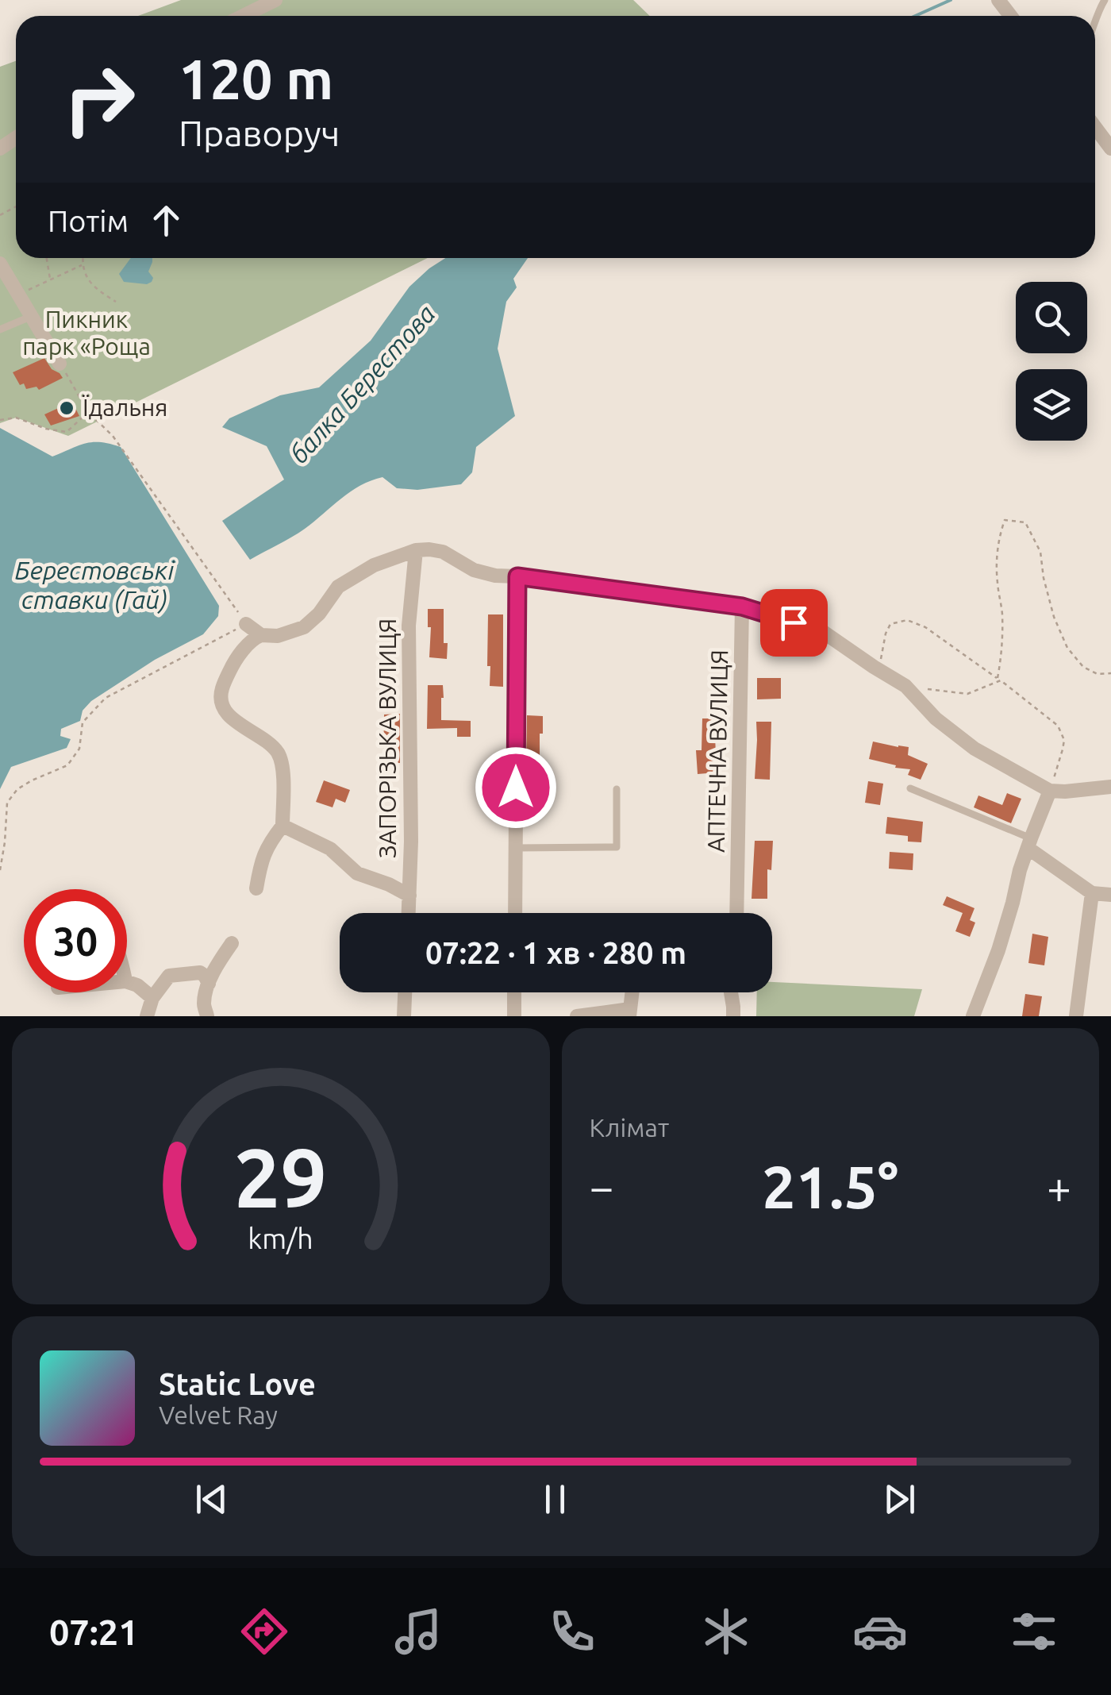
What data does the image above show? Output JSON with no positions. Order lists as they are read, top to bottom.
{
  "streets": {
    "street": ["ЗАПОРІЗЬКА ВУЛИЦЯ", "АПТЕЧНА ВУЛИЦЯ"]
  },
  "water": ["балка Берестова", "Берестовські ставки (Гай)"],
  "parks": ["Пикник парк «Роща"],
  "places": ["Їдальня"],
  "page": {
    "turn": ["120 m", "Праворуч"],
    "then": "Потім",
    "limit": "30",
    "trip": "07:22 · 1 хв · 280 m",
    "tile": "Клімат",
    "heat": ["−", "21.5°", "+"],
    "song": ["Static Love", "Velvet Ray"],
    "tabs": "07:21",
    "gauge": ["29", "km/h"]
  }
}
